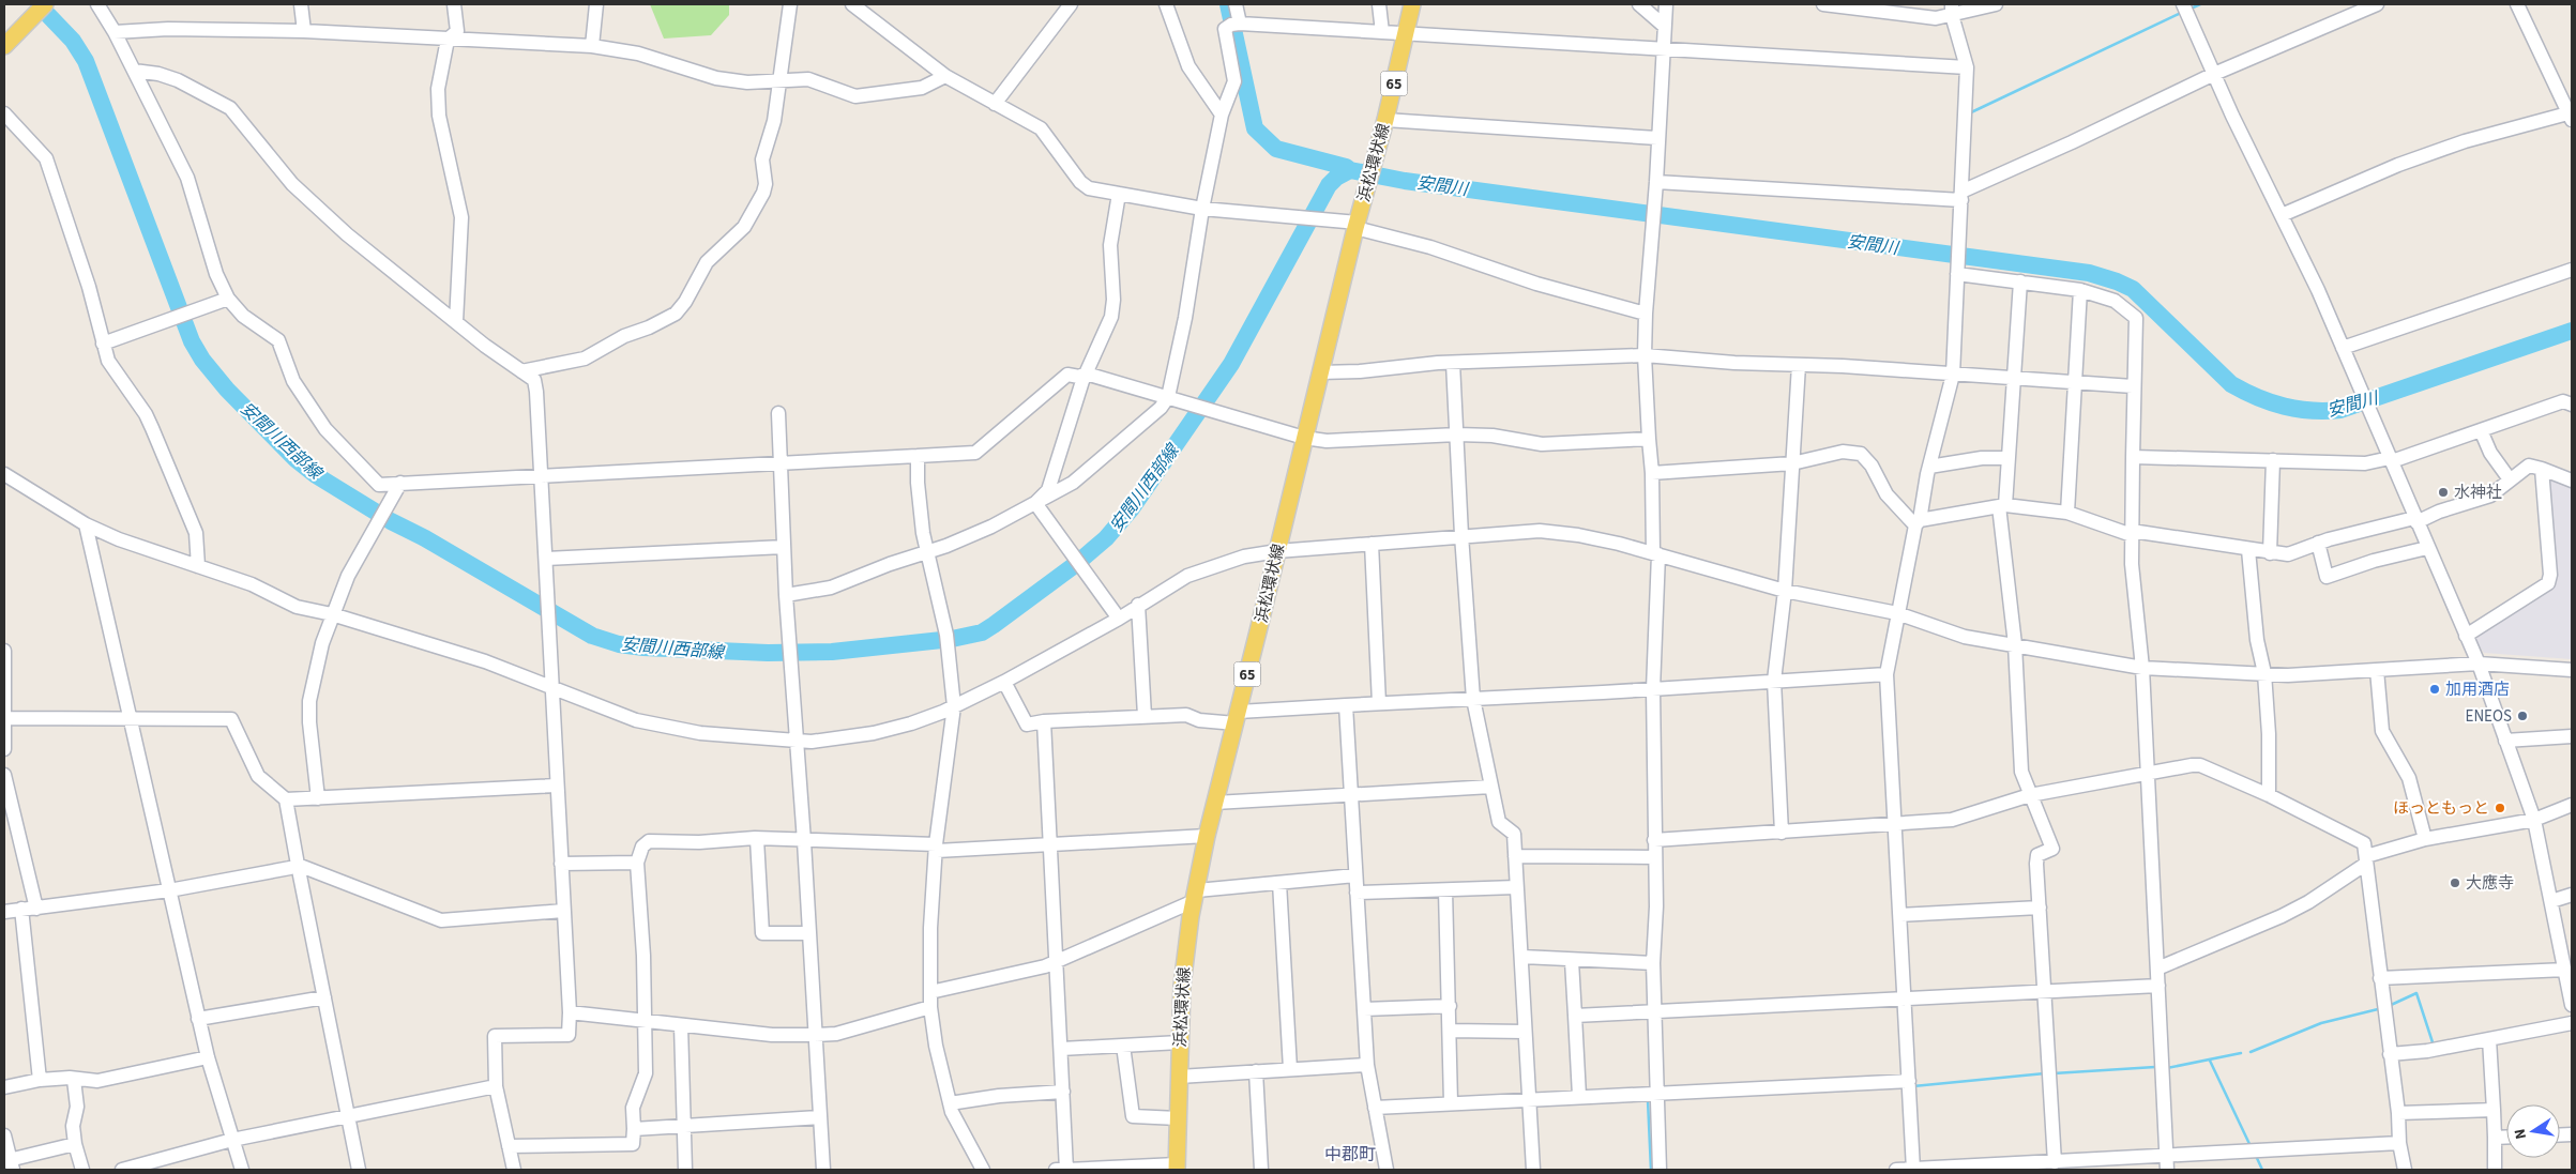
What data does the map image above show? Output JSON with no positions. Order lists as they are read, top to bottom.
{
  "streets": {
    "main road": ["65", "浜松環状線"]
  },
  "districts": ["中郡町"],
  "water": ["安間川", "安間川西部線"],
  "places": [
    "水神社",
    "加用酒店",
    "ENEOS",
    "ほっともっと",
    "大應寺"
  ],
  "north": "left"
}
